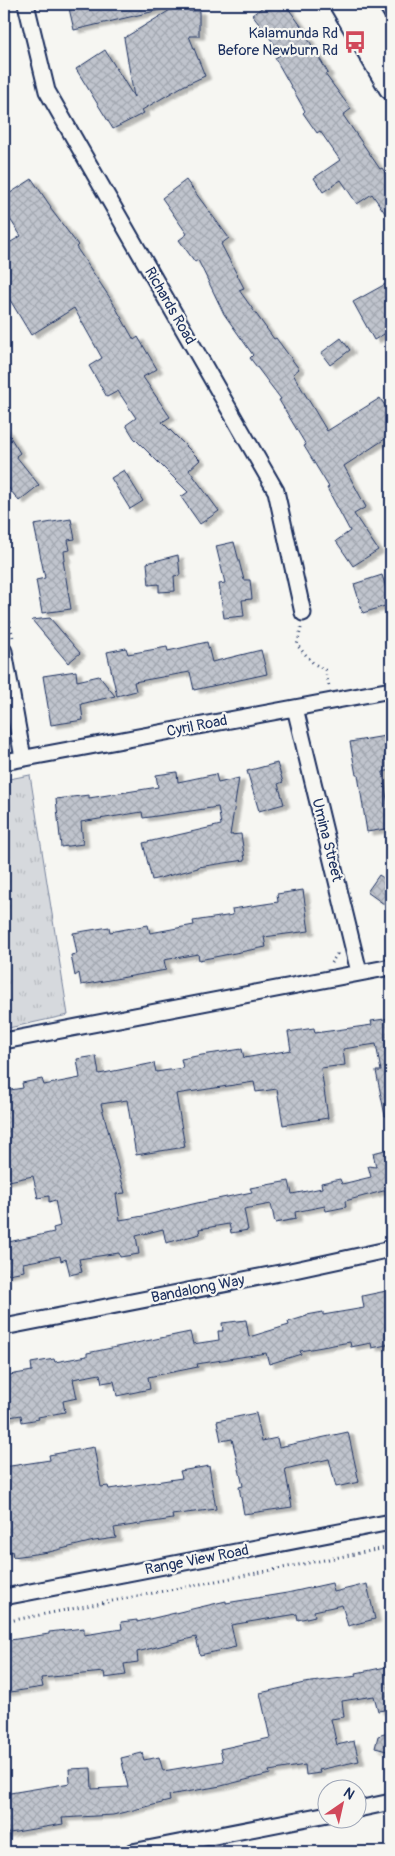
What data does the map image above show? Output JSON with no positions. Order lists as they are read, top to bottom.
{
  "streets": {
    "street": [
      "Richards Road",
      "Cyril Road",
      "Umina Street",
      "Bandalong Way",
      "Range View Road"
    ]
  },
  "crossings": [
    ["Cyril Road", "Umina Street"]
  ],
  "places": {
    "bus stop": ["Kalamunda Rd Before Newburn Rd"]
  },
  "north": "top right"
}
